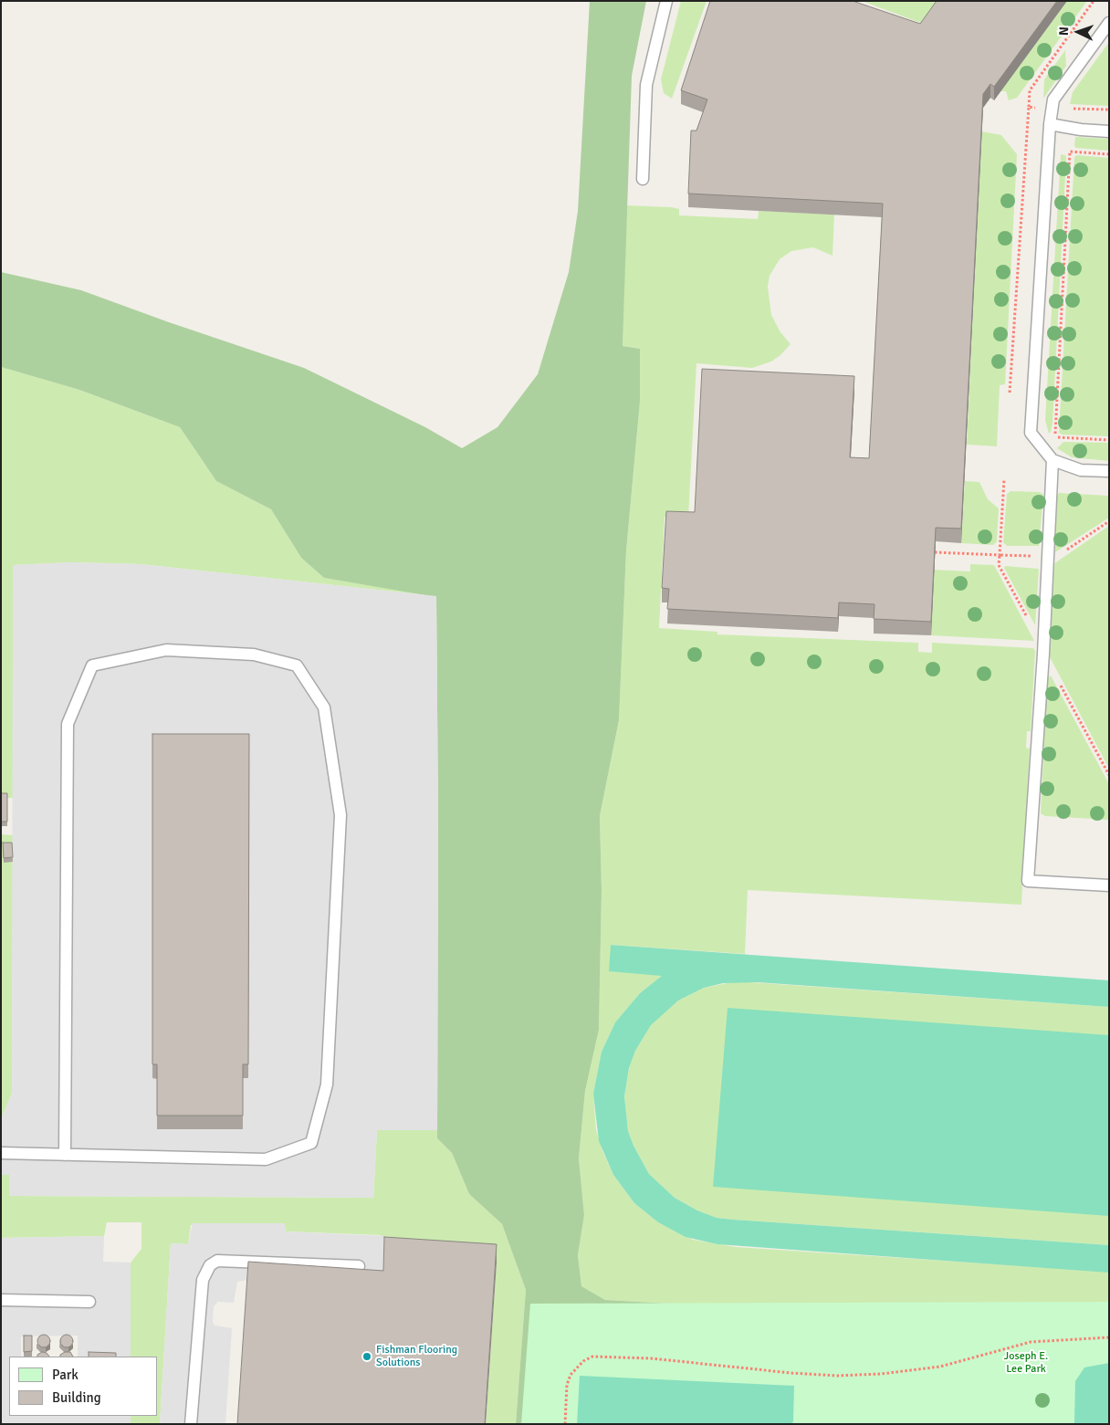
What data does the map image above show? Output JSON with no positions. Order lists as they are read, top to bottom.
{
  "parks": ["Joseph E. Lee Park"],
  "places": ["Fishman Flooring Solutions"],
  "legend": ["Park", "Building"],
  "north": "left"
}
